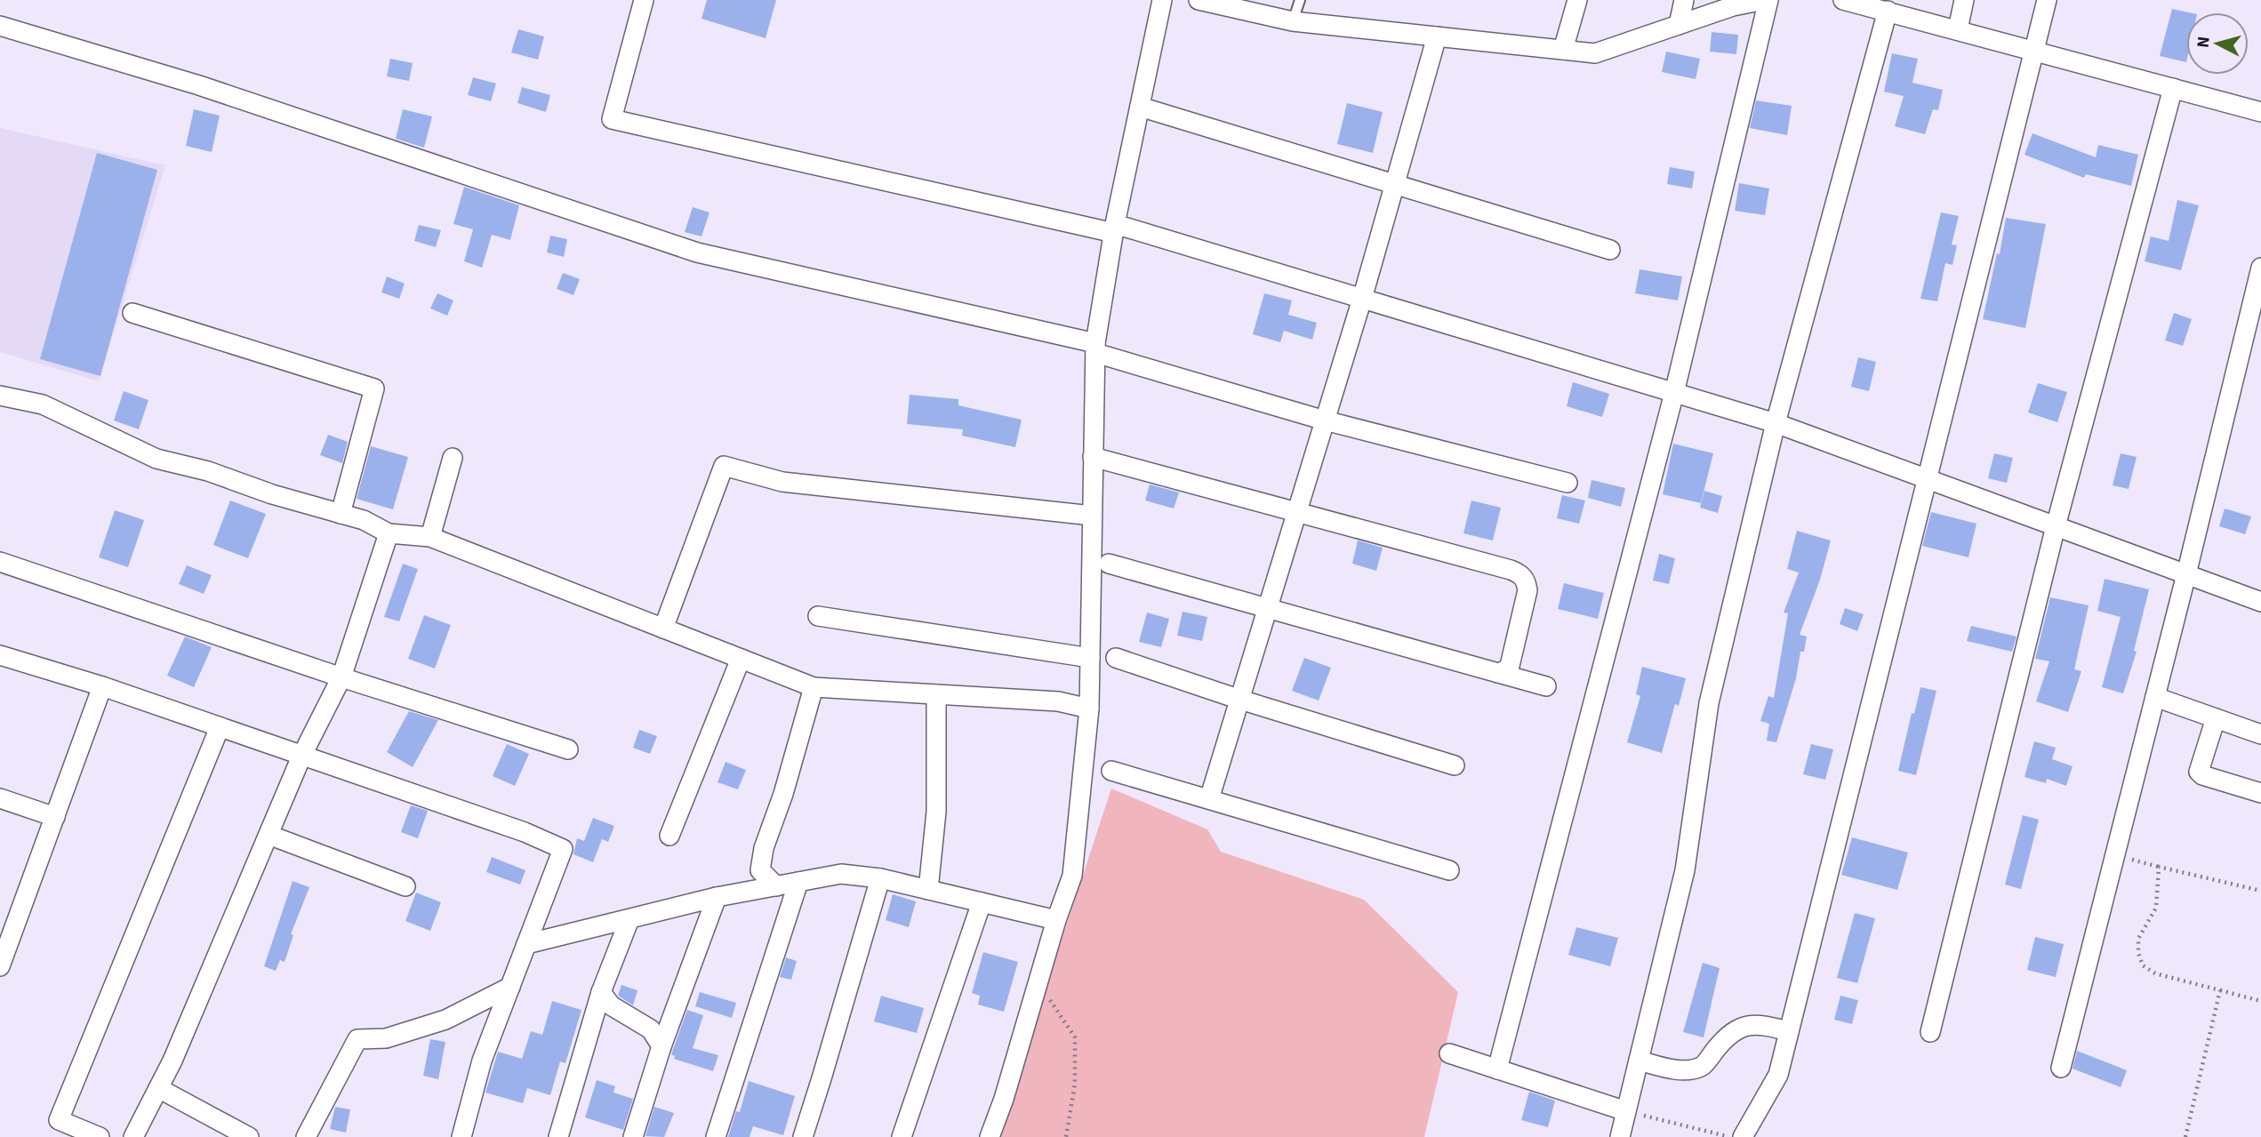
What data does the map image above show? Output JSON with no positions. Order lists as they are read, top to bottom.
{
  "north": "left"
}
